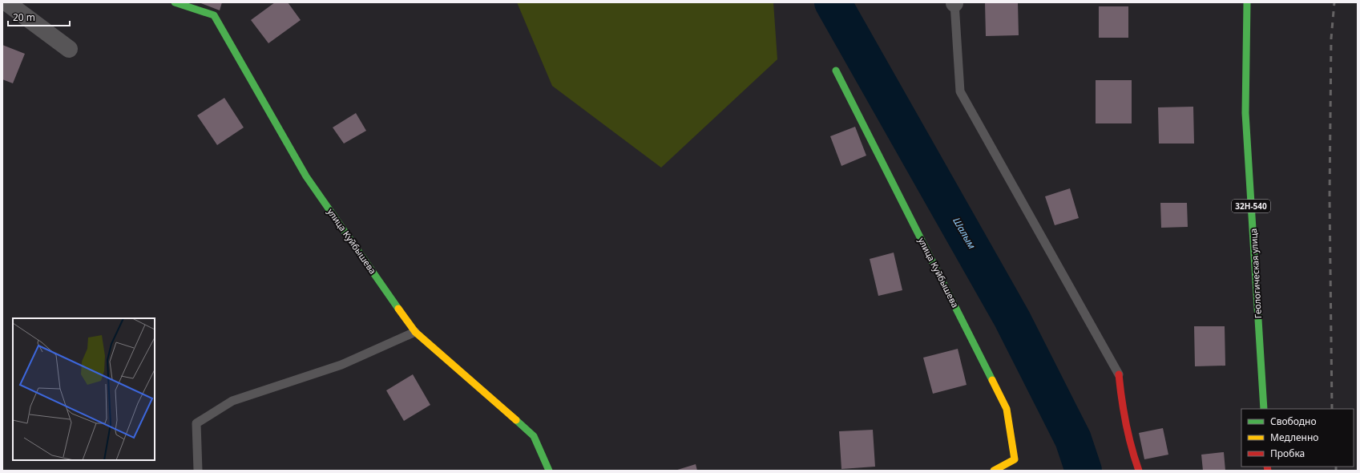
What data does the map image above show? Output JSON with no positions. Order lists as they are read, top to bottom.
{
  "streets": {
    "street": ["32Н-540", "улица Куйбышева", "Геологическая улица"]
  },
  "water": ["Шалым"],
  "legend": ["Свободно", "Медленно", "Пробка"],
  "scale_bar": "20 m"
}
